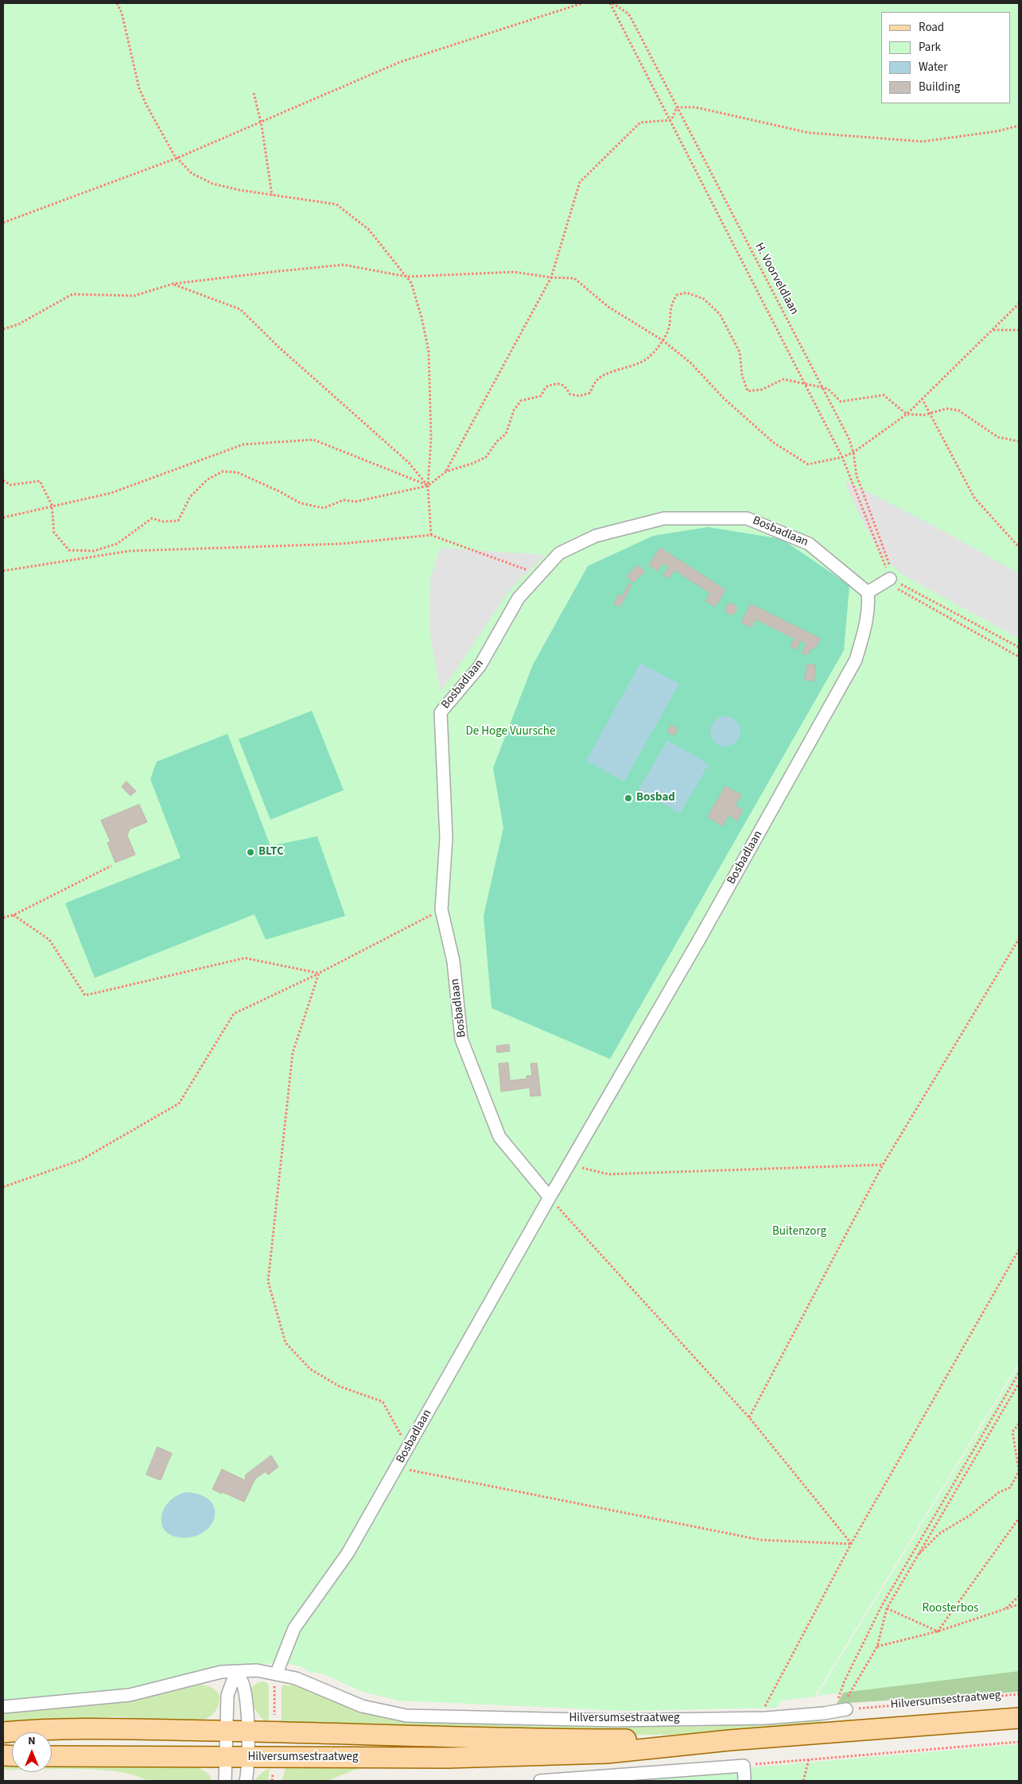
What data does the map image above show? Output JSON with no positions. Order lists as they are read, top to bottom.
{
  "streets": {
    "main road": ["Hilversumsestraatweg"],
    "street": ["Bosbadlaan"],
    "path": ["H. Voorveldlaan"]
  },
  "crossings": [
    ["Bosbadlaan", "Hilversumsestraatweg"]
  ],
  "parks": ["De Hoge Vuursche", "Buitenzorg", "Roosterbos"],
  "places": ["Bosbad", "BLTC"],
  "legend": [
    "Road",
    "Park",
    "Water",
    "Building"
  ],
  "north": "top"
}
